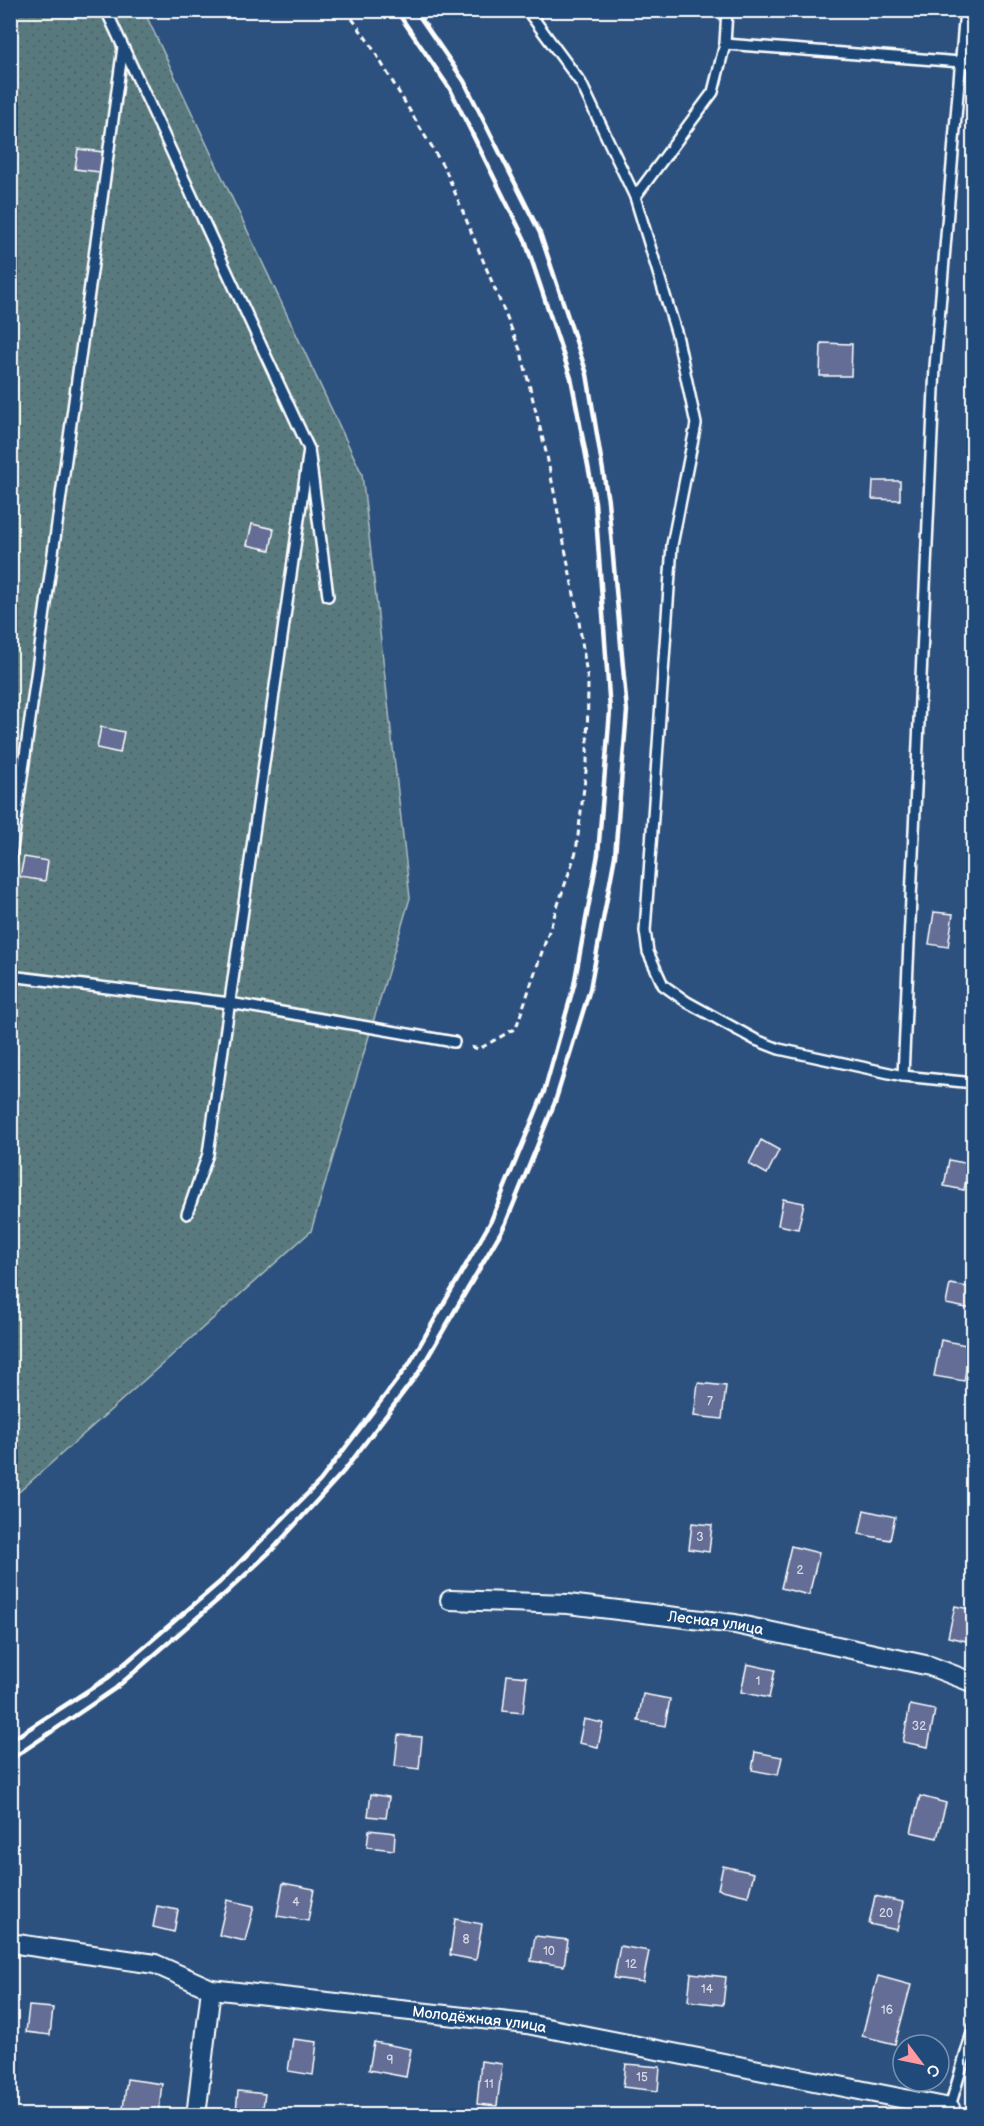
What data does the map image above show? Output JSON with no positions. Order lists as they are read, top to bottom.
{
  "streets": {
    "street": ["Лесная улица", "Молодёжная улица"]
  },
  "house_numbers": [
    "7",
    "3",
    "2",
    "1",
    "32",
    "4",
    "20",
    "8",
    "10",
    "12",
    "14",
    "16",
    "9",
    "15",
    "11"
  ],
  "north": "bottom right"
}
